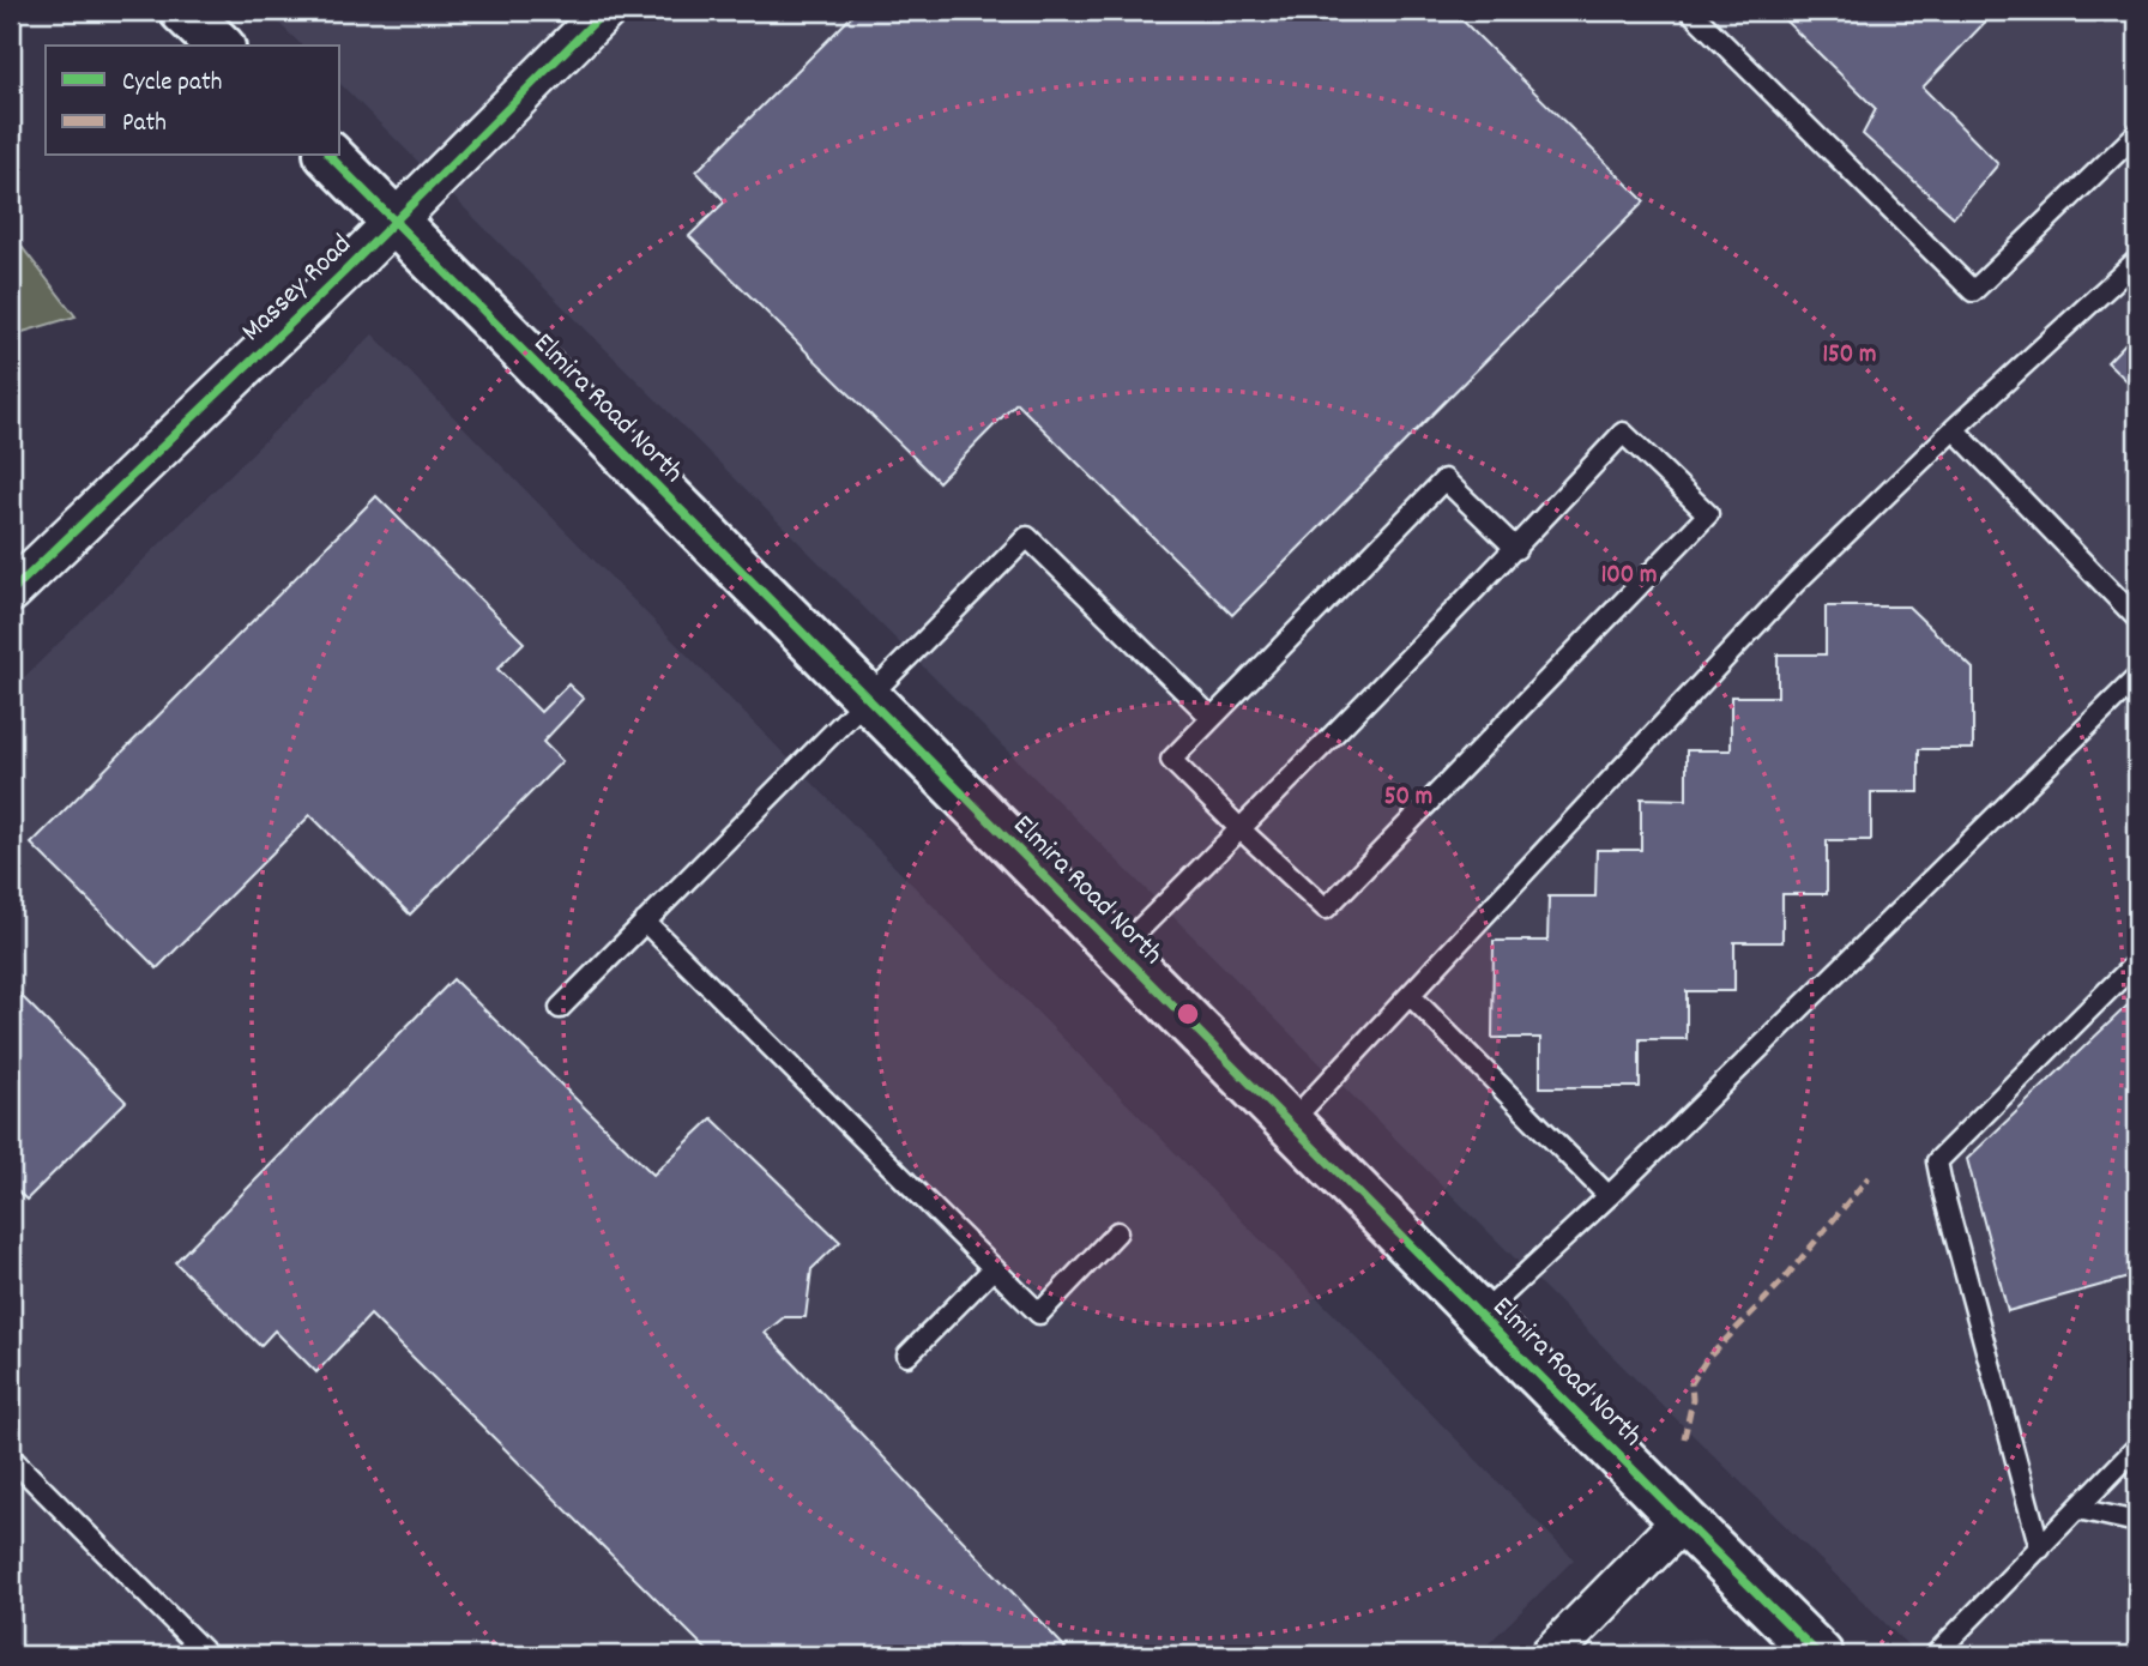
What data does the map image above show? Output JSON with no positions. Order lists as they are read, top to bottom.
{
  "streets": {
    "main road": ["Elmira Road North"],
    "street": ["Massey Road"]
  },
  "crossings": [
    ["Massey Road", "Elmira Road North"]
  ],
  "legend": ["Cycle path", "Path"],
  "rings": ["150 m", "100 m", "50 m"]
}
